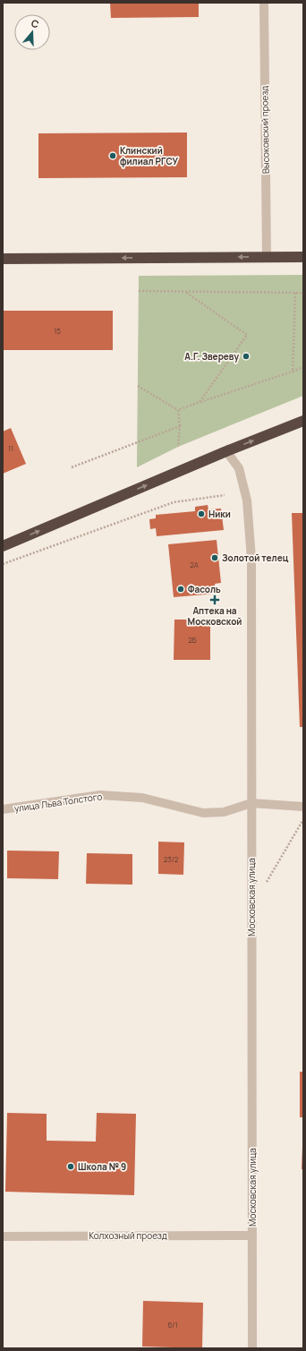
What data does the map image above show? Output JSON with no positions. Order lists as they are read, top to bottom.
{
  "streets": {
    "street": [
      "Высоковский проезд",
      "улица Льва Толстого",
      "Московская улица",
      "Колхозный проезд"
    ]
  },
  "crossings": [
    ["улица Льва Толстого", "Московская улица"],
    ["Московская улица", "Колхозный проезд"]
  ],
  "places": {
    "other": [
      "Клинский филиал РГСУ",
      "А.Г. Звереву",
      "Ники",
      "Золотой телец",
      "Фасоль",
      "Школа № 9"
    ],
    "health": ["Аптека на Московской"]
  },
  "house_numbers": [
    "15",
    "11",
    "2А",
    "2Б",
    "23/2",
    "6/1"
  ],
  "north": "top"
}
